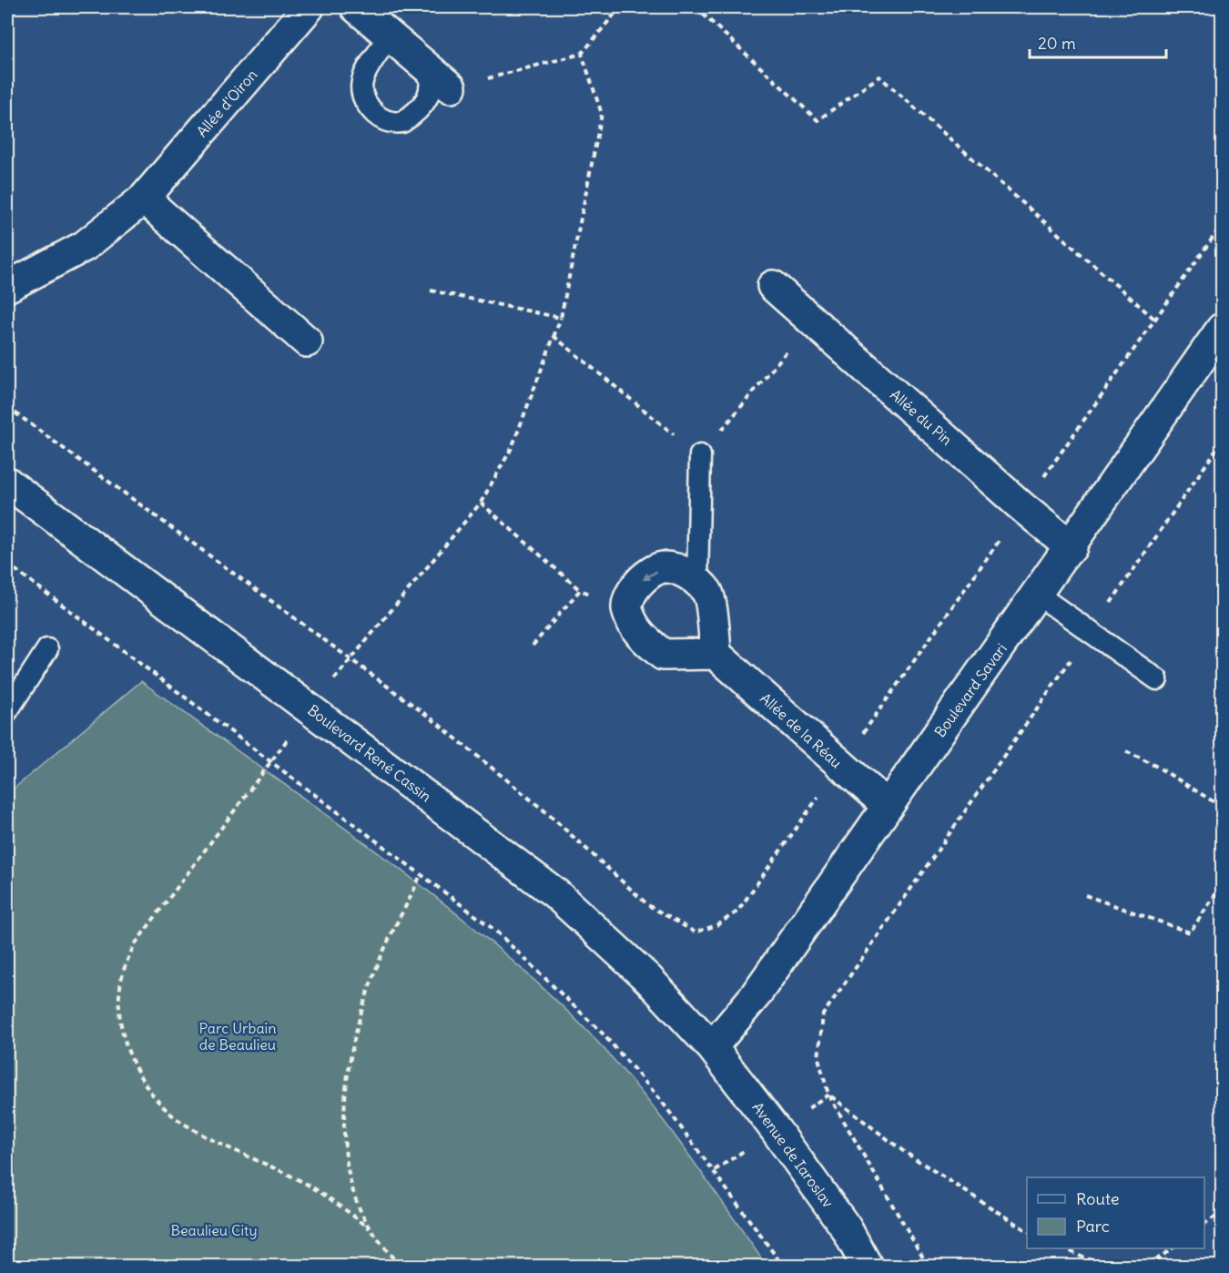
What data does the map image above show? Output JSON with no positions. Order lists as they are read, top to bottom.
{
  "streets": {
    "street": [
      "Allée d'Oiron",
      "Allée du Pin",
      "Boulevard Savari",
      "Allée de la Réau",
      "Boulevard René Cassin",
      "Avenue de Iaroslav"
    ]
  },
  "crossings": [
    ["Allée du Pin", "Boulevard Savari"],
    ["Boulevard Savari", "Allée de la Réau"],
    ["Boulevard Savari", "Boulevard René Cassin"],
    ["Boulevard Savari", "Avenue de Iaroslav"],
    ["Boulevard René Cassin", "Avenue de Iaroslav"]
  ],
  "parks": ["Parc Urbain de Beaulieu", "Beaulieu City"],
  "legend": ["Route", "Parc"],
  "scale_bar": "20 m"
}
